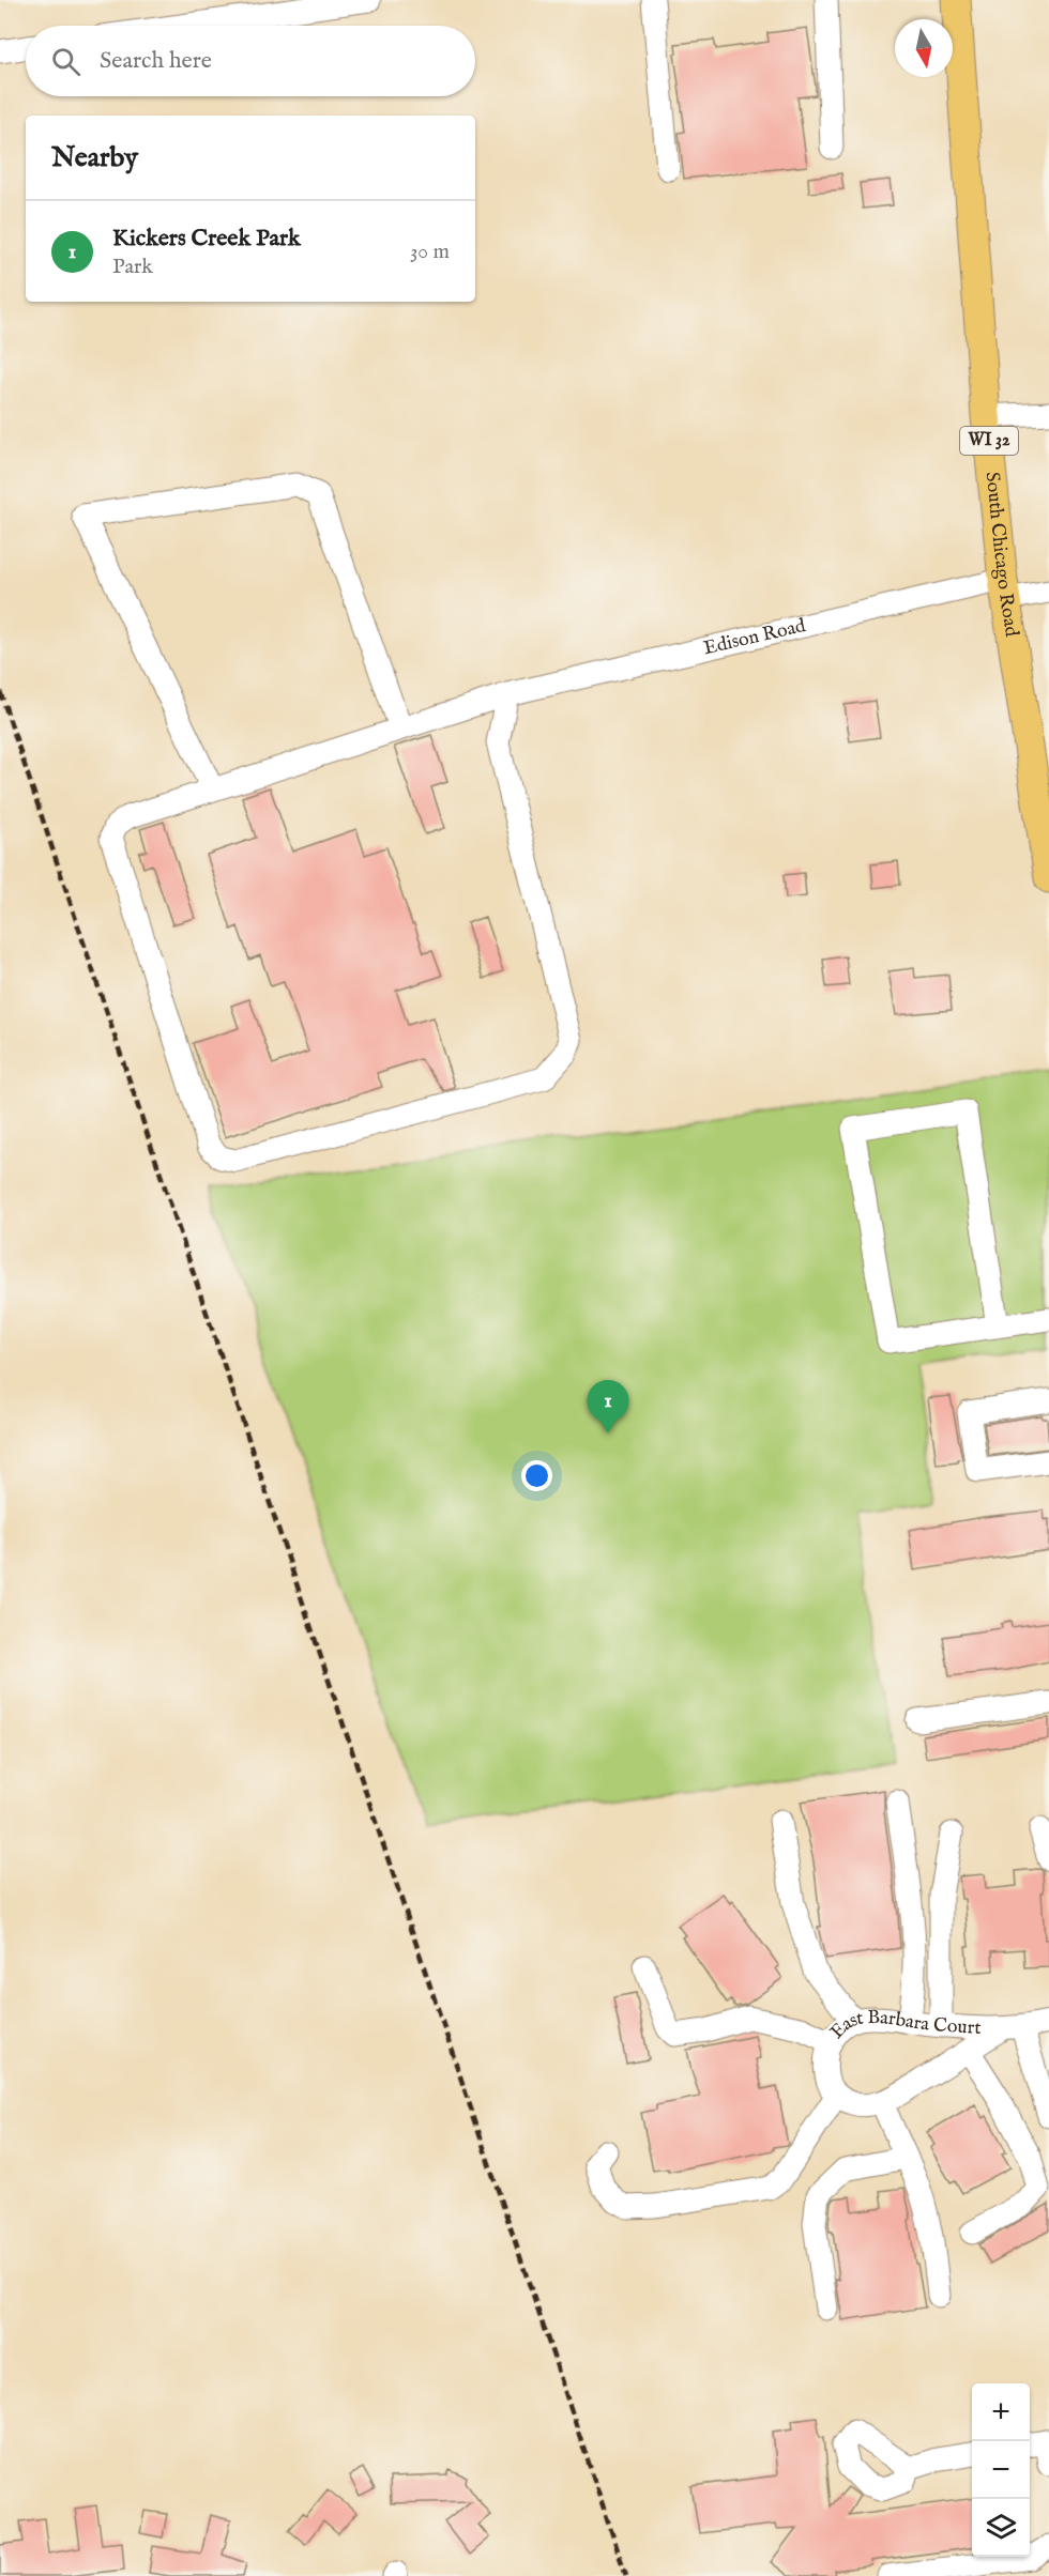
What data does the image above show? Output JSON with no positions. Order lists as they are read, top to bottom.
{
  "streets": {
    "main road": ["WI 32", "South Chicago Road"],
    "street": ["Edison Road", "East Barbara Court"]
  },
  "crossings": [
    ["South Chicago Road", "Edison Road"]
  ],
  "north": "bottom",
  "page": {
    "search": "Search here",
    "heading": "Nearby",
    "list": [
      {
        "mark": "1",
        "name": "Kickers Creek Park",
        "note": "Park",
        "value": "30 m"
      }
    ],
    "pins": "1",
    "map_buttons": ["+", "−"]
  }
}
